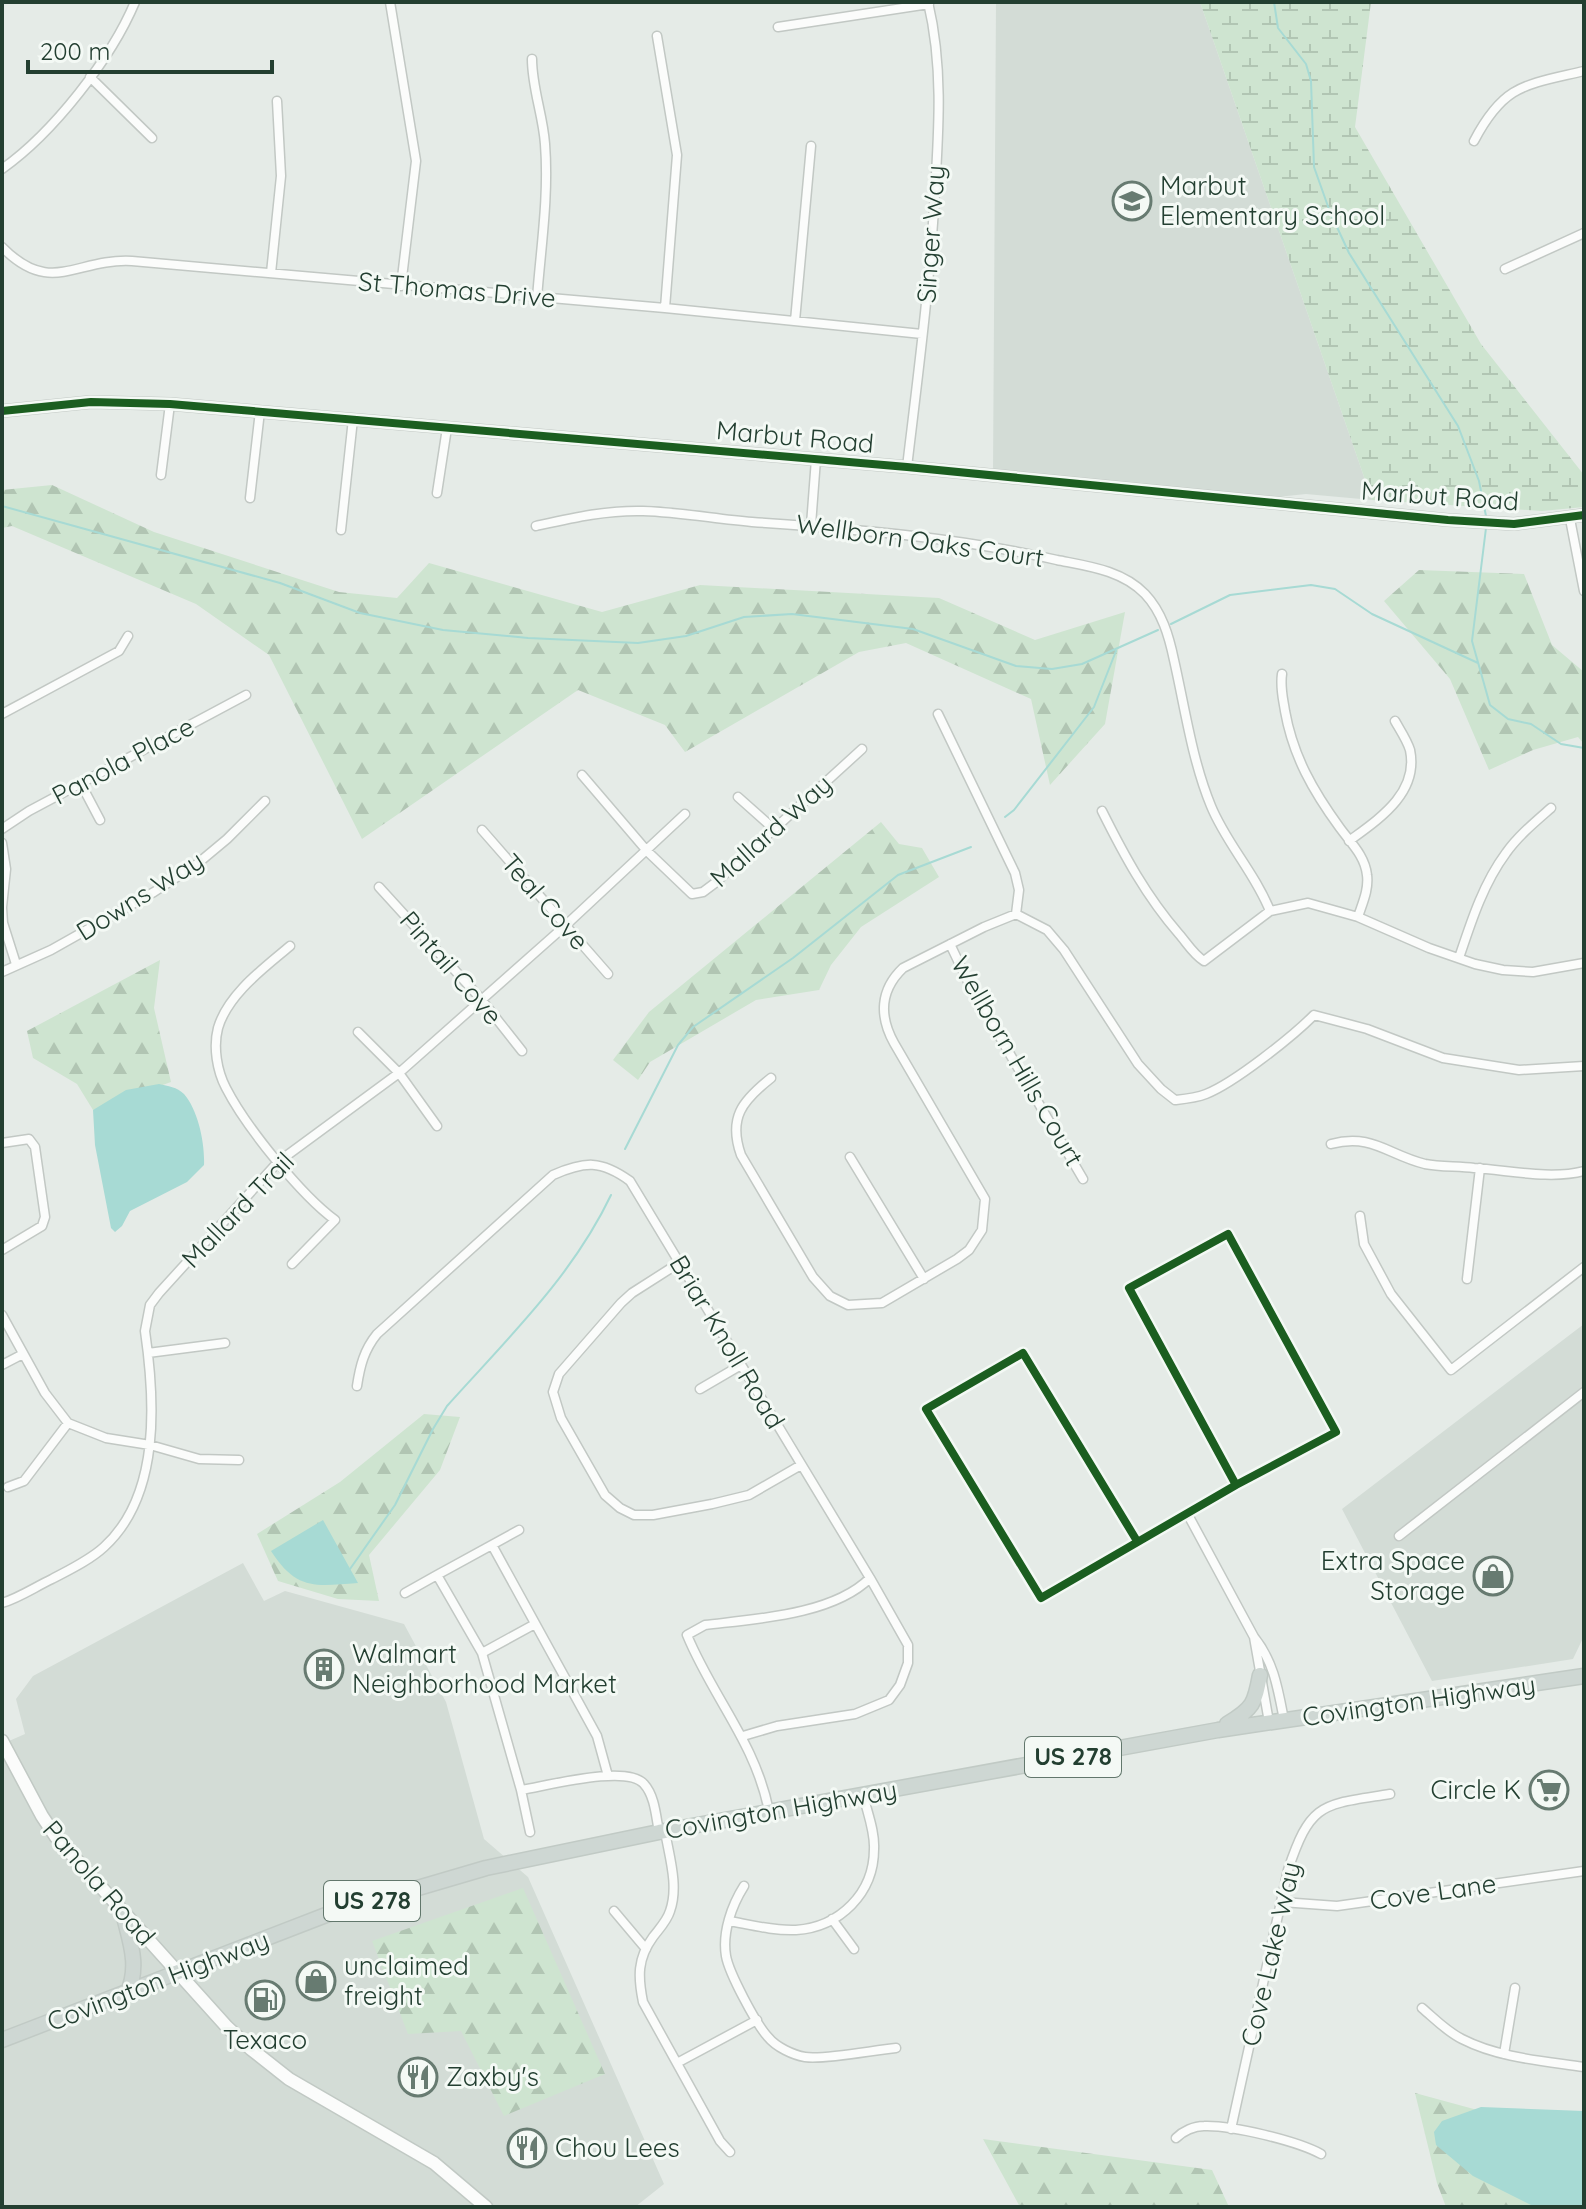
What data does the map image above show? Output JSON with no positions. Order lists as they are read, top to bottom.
{
  "streets": {
    "main road": ["Covington Highway", "US 278", "Panola Road"],
    "street": [
      "Singer Way",
      "St Thomas Drive",
      "Marbut Road",
      "Wellborn Oaks Court",
      "Panola Place",
      "Mallard Way",
      "Downs Way",
      "Teal Cove",
      "Pintail Cove",
      "Wellborn Hills Court",
      "Mallard Trail",
      "Briar Knoll Road",
      "Cove Lane",
      "Cove Lake Way"
    ]
  },
  "crossings": [
    ["Singer Way", "St Thomas Drive"],
    ["Singer Way", "Marbut Road"],
    ["Mallard Way", "Mallard Trail"],
    ["Teal Cove", "Mallard Trail"],
    ["Pintail Cove", "Mallard Trail"],
    ["Covington Highway", "Panola Road"],
    ["Cove Lane", "Cove Lake Way"]
  ],
  "places": {
    "school or university": ["Marbut Elementary School"],
    "shop": ["Extra Space Storage", "unclaimed freight"],
    "building": ["Walmart Neighborhood Market"],
    "supermarket": ["Circle K"],
    "fuel station": ["Texaco"],
    "restaurant": ["Zaxby's", "Chou Lees"]
  },
  "scale_bar": "200 m"
}
